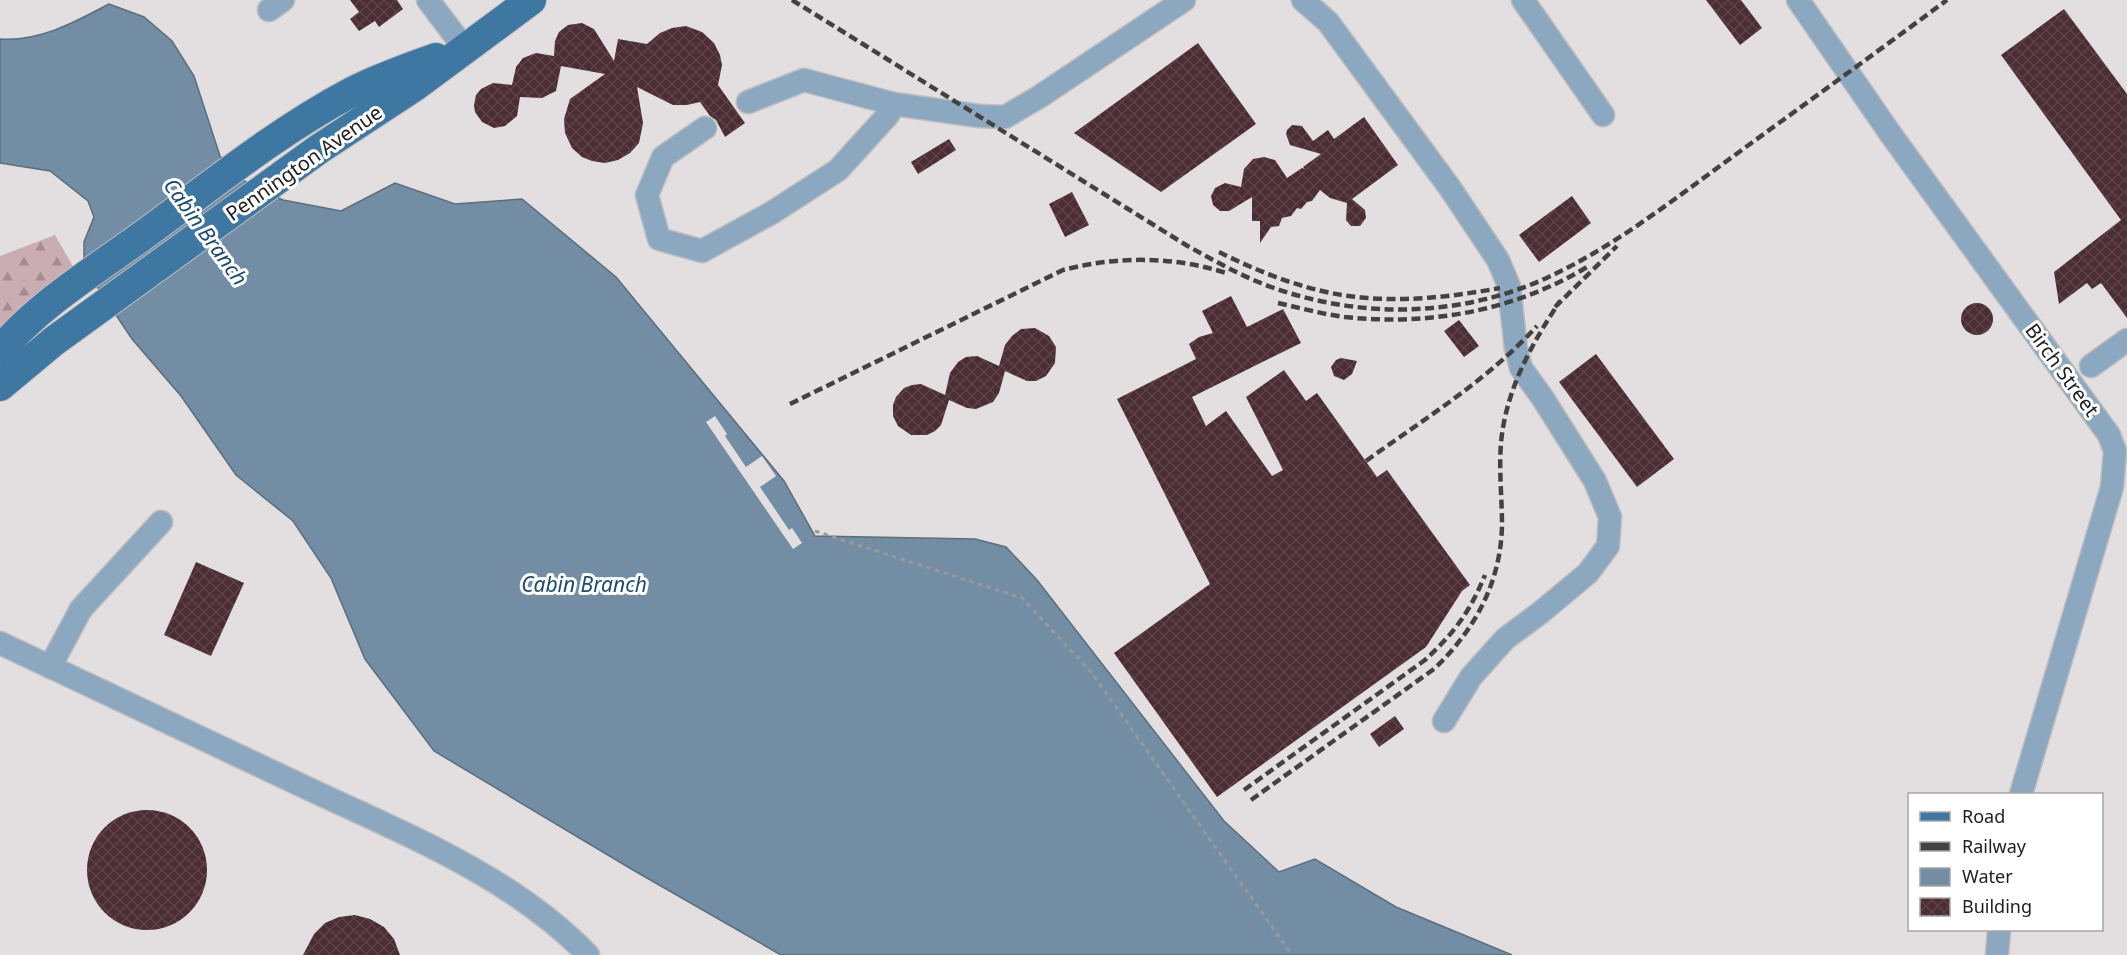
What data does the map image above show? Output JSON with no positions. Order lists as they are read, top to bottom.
{
  "streets": {
    "main road": ["Pennington Avenue"],
    "street": ["Birch Street"]
  },
  "water": ["Cabin Branch"],
  "legend": [
    "Road",
    "Railway",
    "Water",
    "Building"
  ]
}
